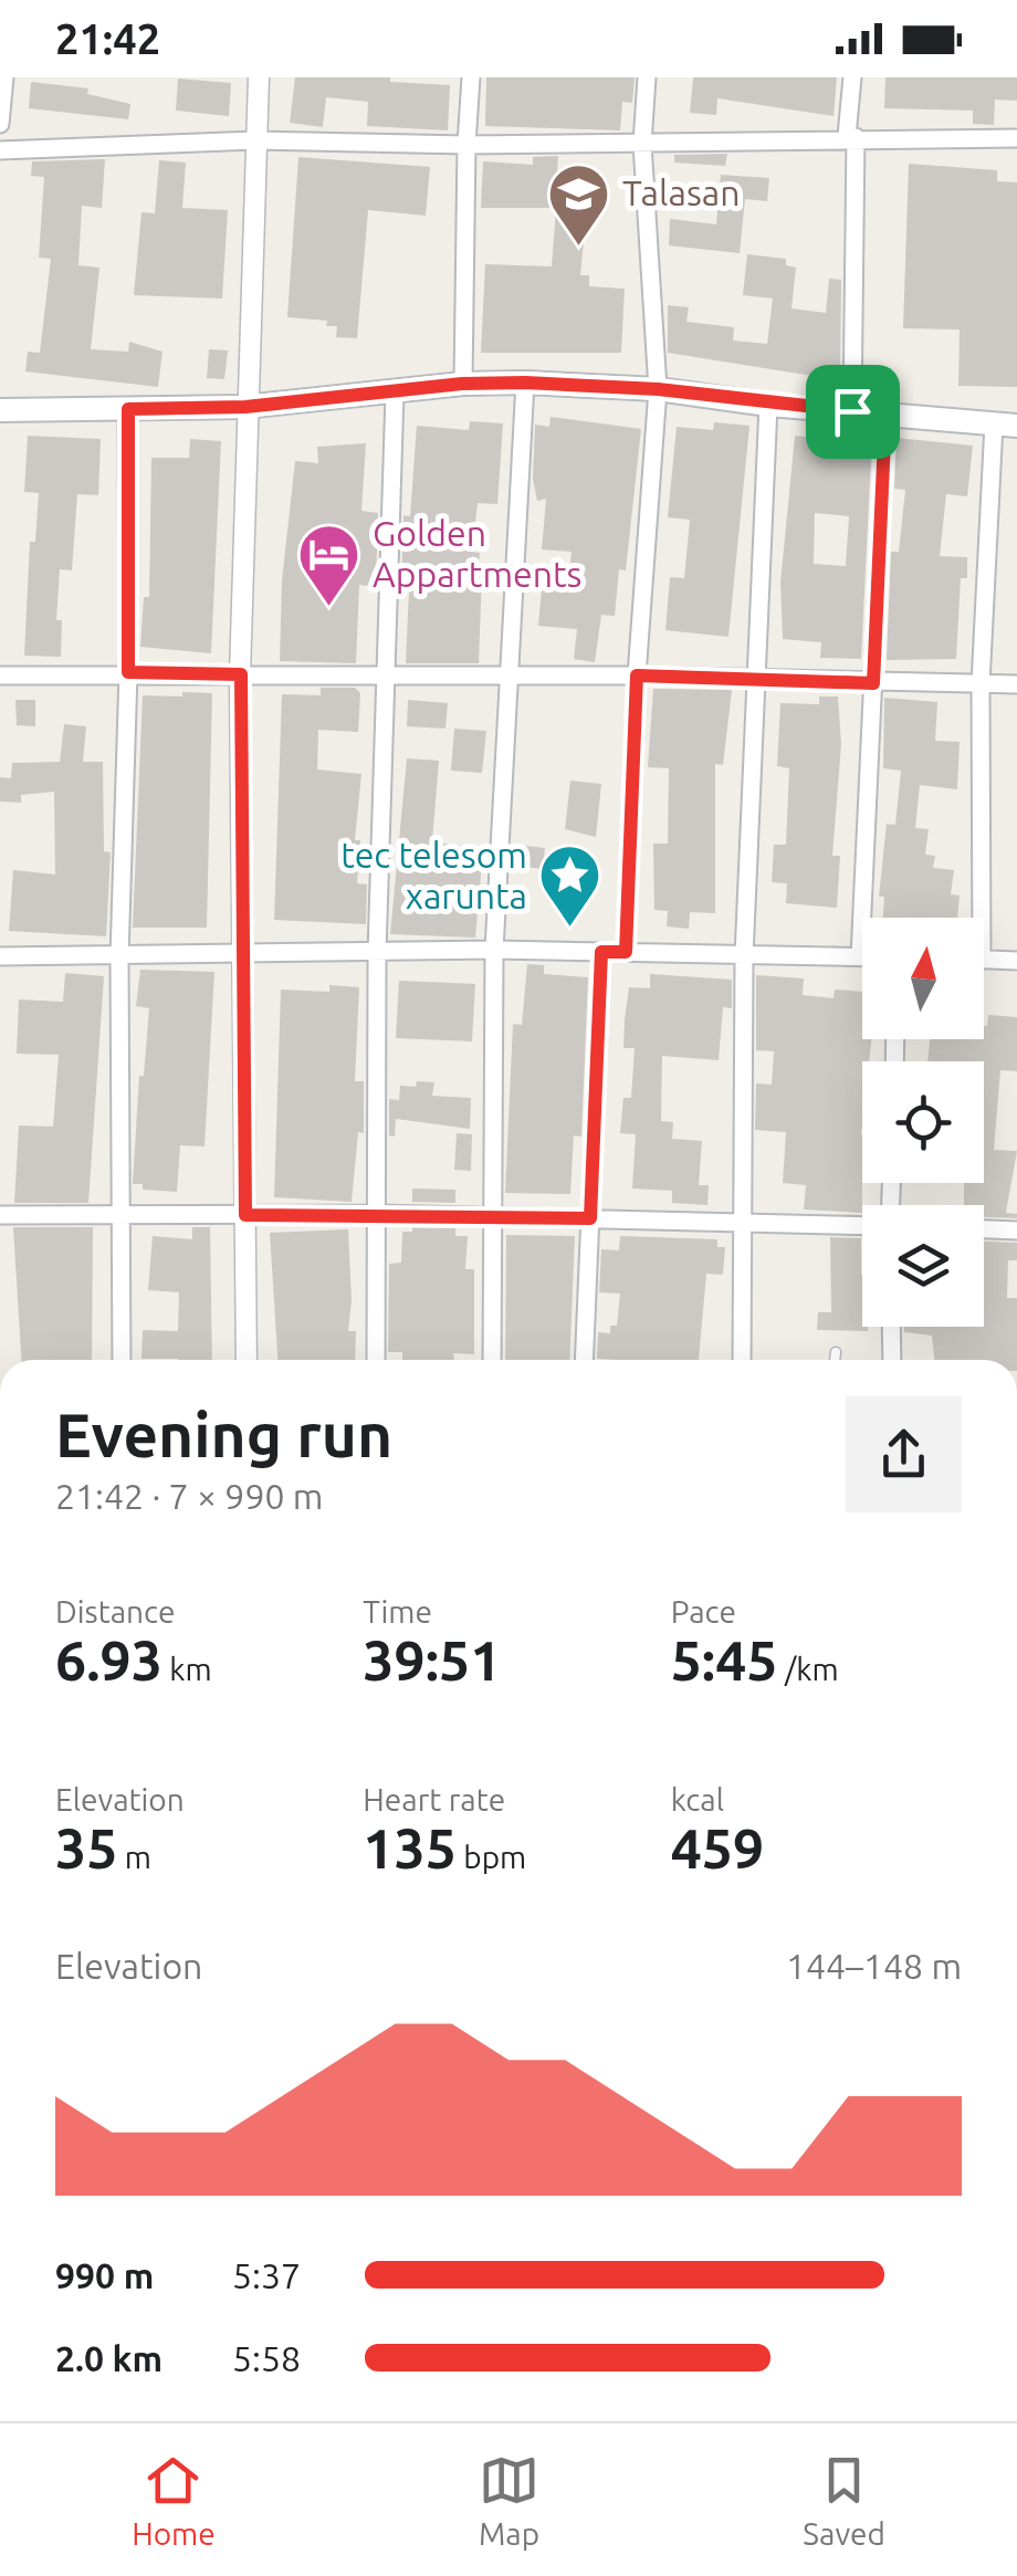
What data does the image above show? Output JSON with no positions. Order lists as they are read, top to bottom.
{
  "places": {
    "school or university": ["Talasan"],
    "hotel": ["Golden Appartments"],
    "place": ["tec telesom xarunta"]
  },
  "north": "top",
  "page": {
    "status": "21:42",
    "heading": ["Evening run", "21:42 · 7 × 990 m"],
    "stats": [
      ["Distance", "6.93 km"],
      ["Time", "39:51"],
      ["Pace", "5:45 /km"],
      ["Elevation", "35 m"],
      ["Heart rate", "135 bpm"],
      ["kcal", "459"]
    ],
    "chart": ["Elevation", "144–148 m"],
    "list": [
      {
        "name": "990 m",
        "note": "5:37"
      },
      {
        "name": "2.0 km",
        "note": "5:58"
      }
    ],
    "tabs": ["Home", "Map", "Saved"]
  }
}
